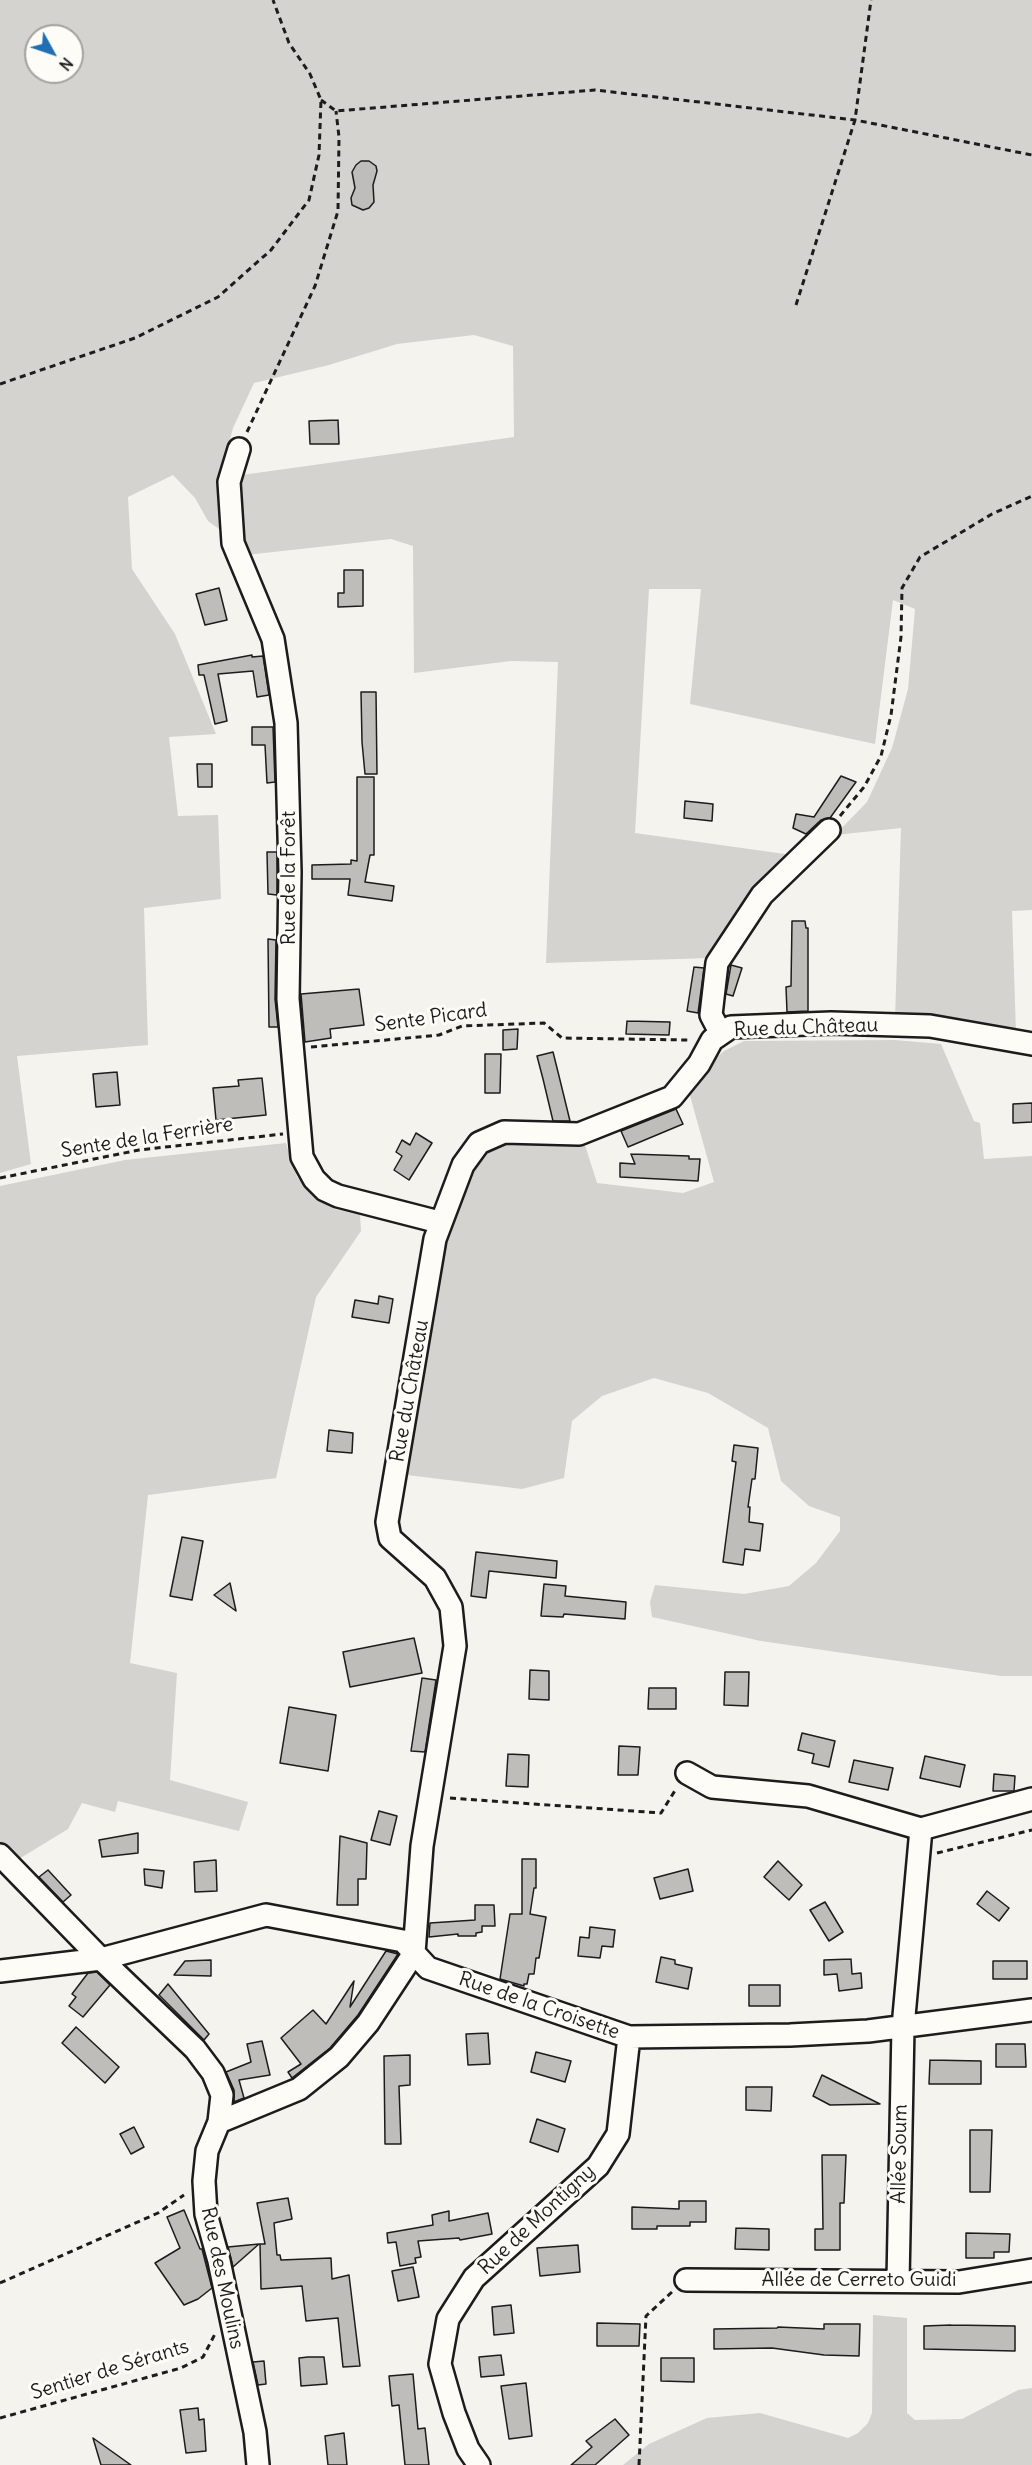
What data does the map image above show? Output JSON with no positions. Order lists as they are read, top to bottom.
{
  "streets": {
    "street": [
      "Rue de la Forêt",
      "Rue du Château",
      "Rue de la Croisette",
      "Allée Soum",
      "Rue de Montigny",
      "Rue des Moulins",
      "Allée de Cerreto Guidi"
    ],
    "path": ["Sente Picard", "Sente de la Ferrière", "Sentier de Sérants"]
  },
  "crossings": [
    ["Rue de la Forêt", "Sente Picard"],
    ["Rue de la Forêt", "Rue du Château"],
    ["Rue de la Forêt", "Sente de la Ferrière"],
    ["Sente Picard", "Rue du Château"],
    ["Rue du Château", "Rue de la Croisette"],
    ["Rue du Château", "Rue des Moulins"],
    ["Rue de la Croisette", "Allée Soum"],
    ["Rue de la Croisette", "Rue de Montigny"],
    ["Rue de la Croisette", "Rue des Moulins"],
    ["Allée Soum", "Allée de Cerreto Guidi"]
  ],
  "north": "bottom right"
}
